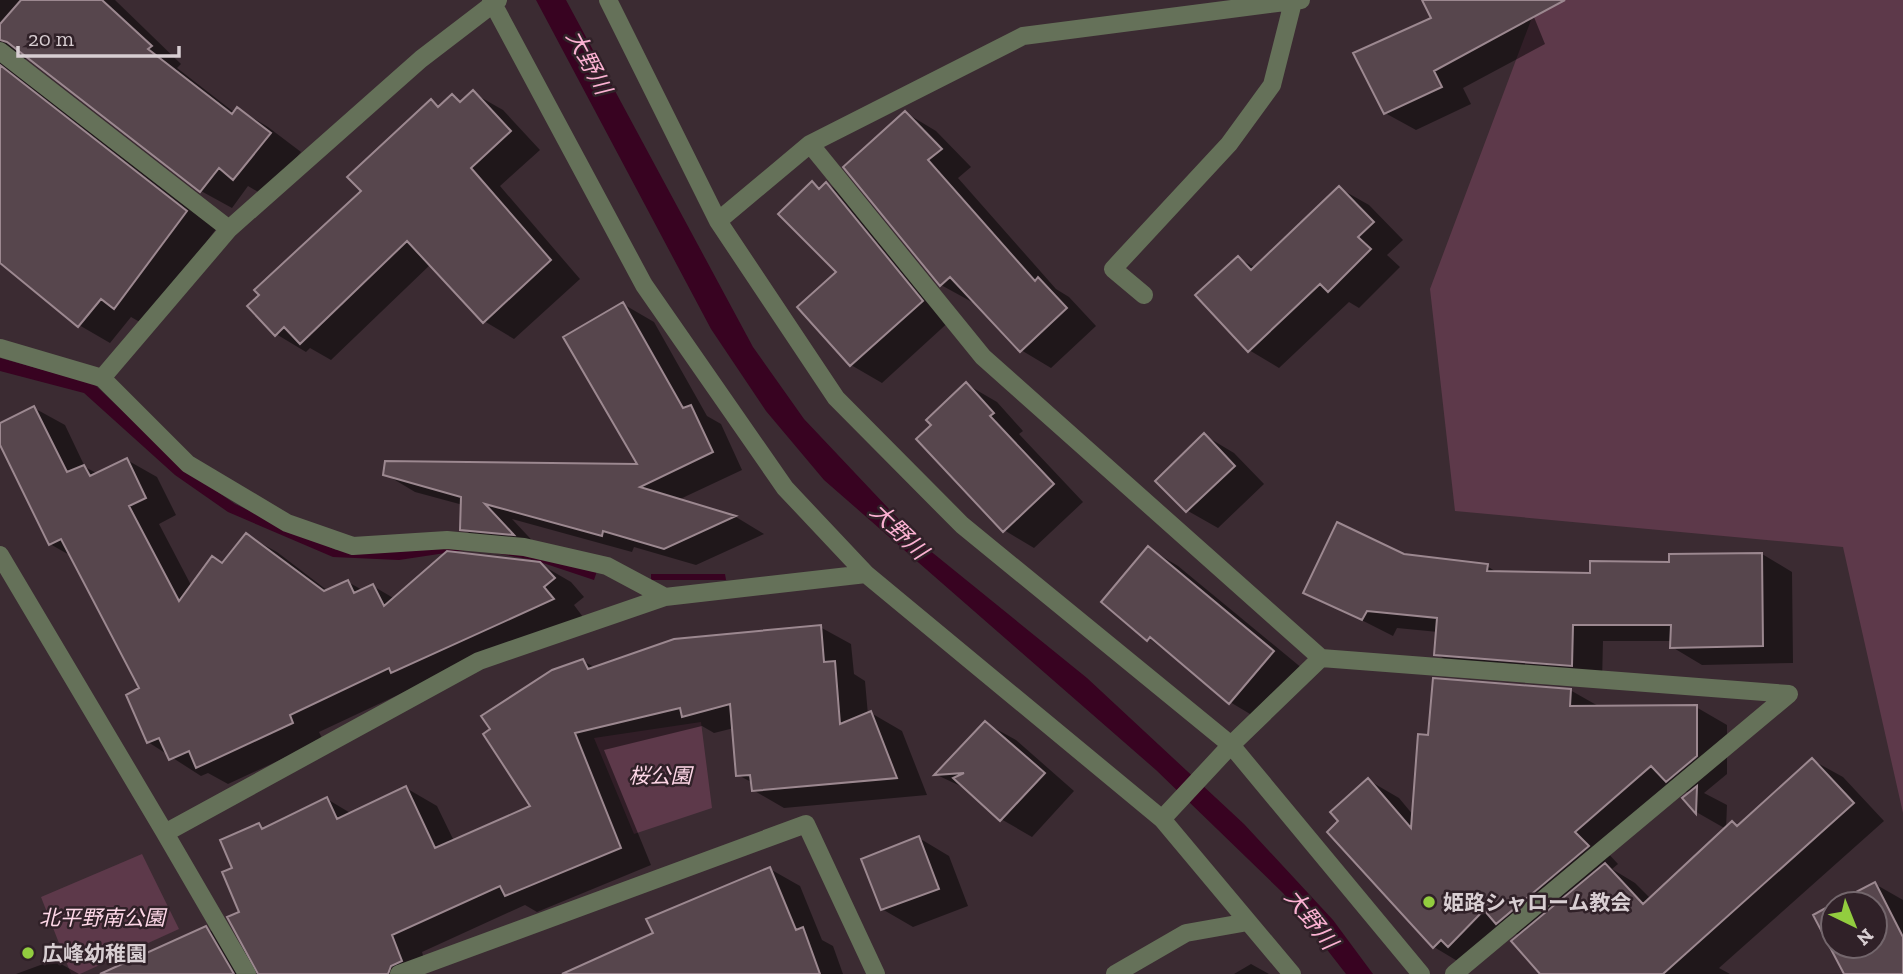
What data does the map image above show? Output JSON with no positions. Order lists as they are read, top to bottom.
{
  "water": ["大野川"],
  "parks": ["桜公園", "北平野南公園"],
  "places": ["姫路シャローム教会", "広峰幼稚園"],
  "scale_bar": "20 m",
  "north": "bottom right"
}
